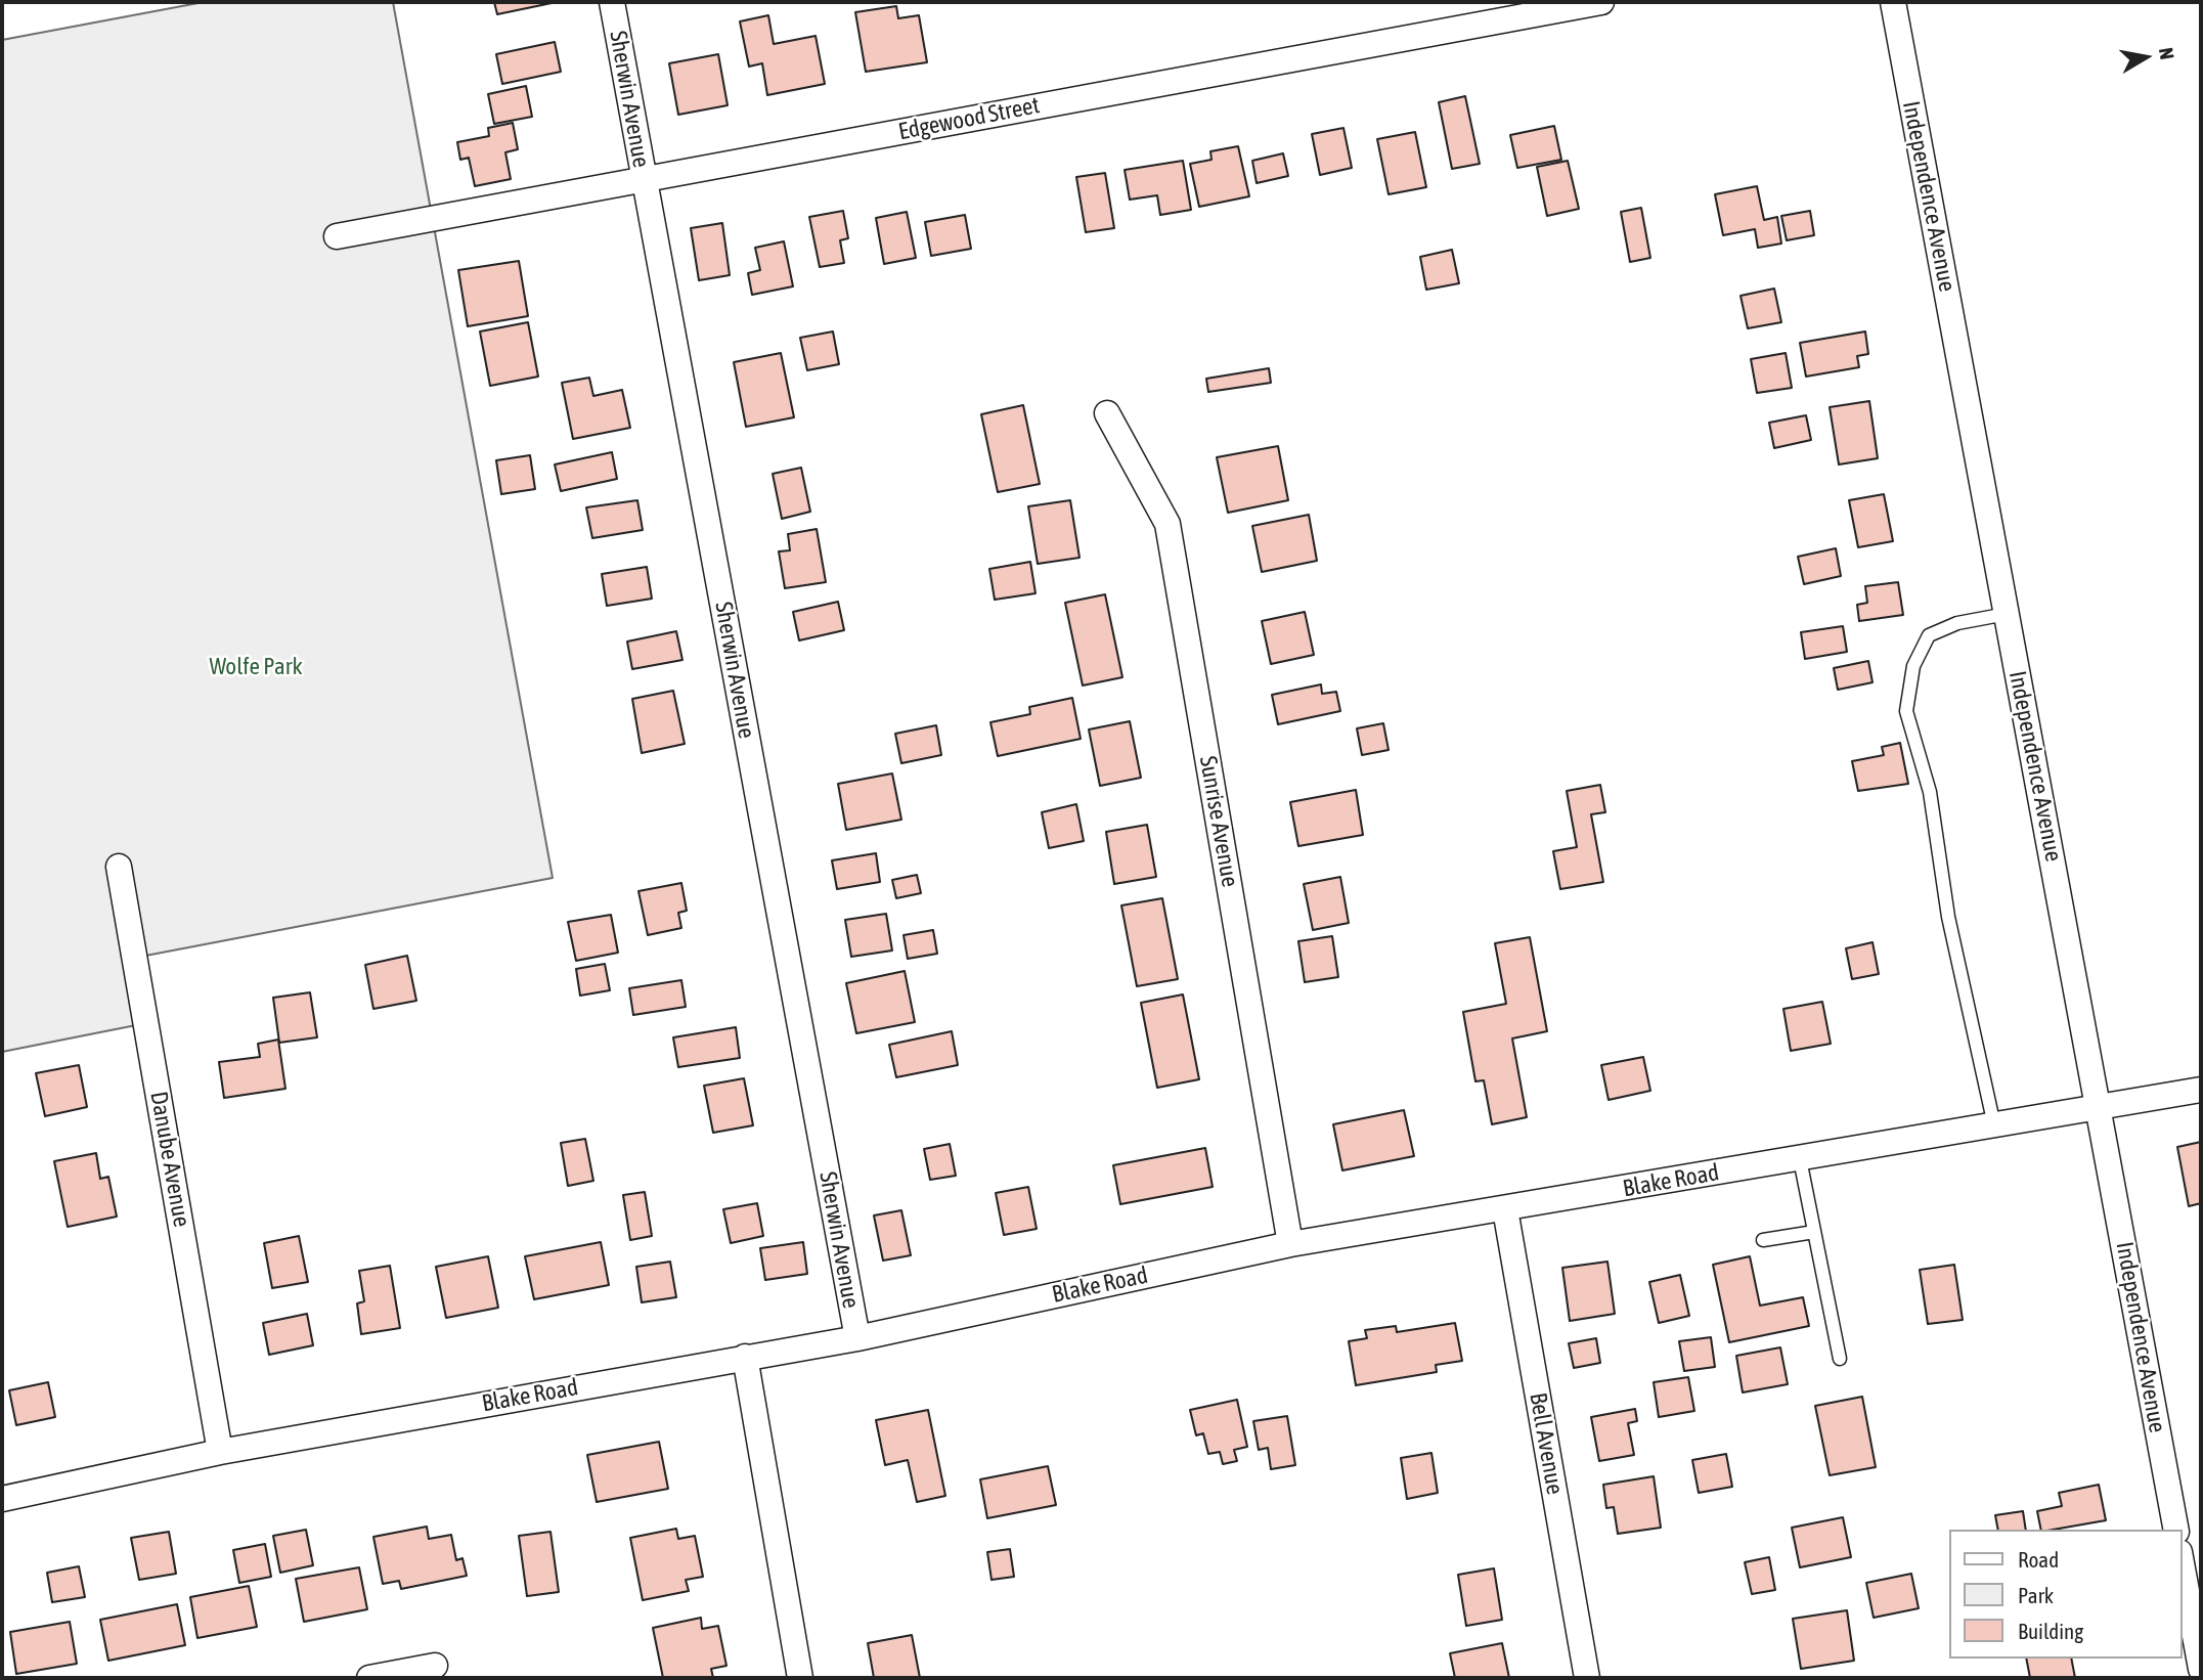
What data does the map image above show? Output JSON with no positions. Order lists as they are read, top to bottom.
{
  "streets": {
    "street": [
      "Sherwin Avenue",
      "Edgewood Street",
      "Independence Avenue",
      "Sunrise Avenue",
      "Danube Avenue",
      "Blake Road",
      "Bell Avenue"
    ]
  },
  "crossings": [
    ["Sherwin Avenue", "Edgewood Street"],
    ["Sherwin Avenue", "Blake Road"],
    ["Independence Avenue", "Blake Road"],
    ["Sunrise Avenue", "Blake Road"],
    ["Danube Avenue", "Blake Road"],
    ["Blake Road", "Bell Avenue"]
  ],
  "parks": ["Wolfe Park"],
  "legend": ["Road", "Park", "Building"],
  "north": "right"
}
